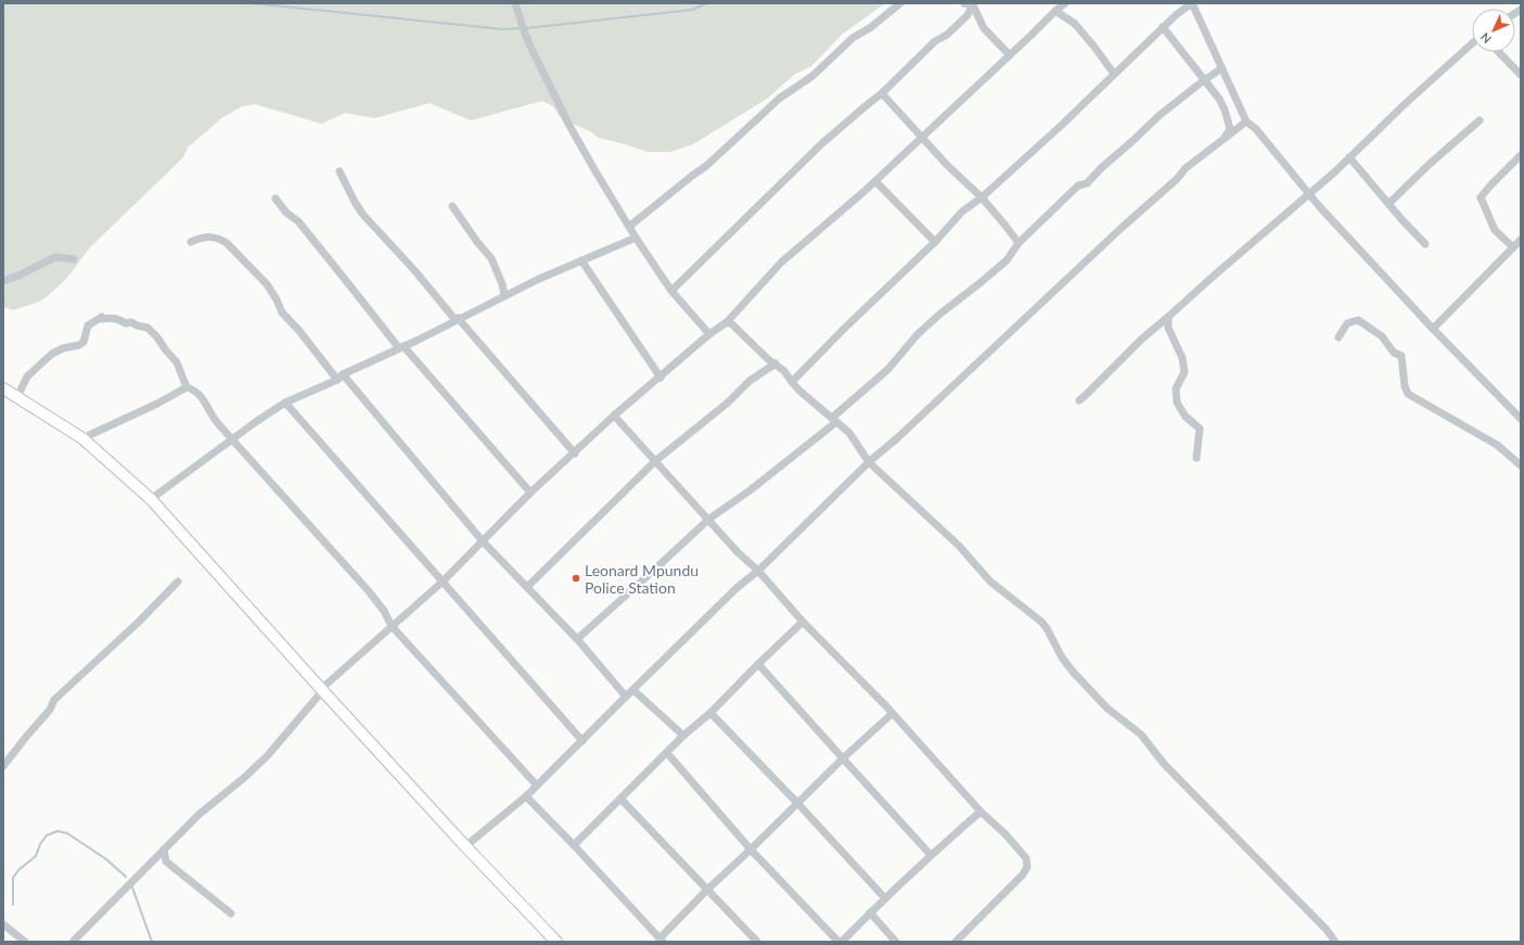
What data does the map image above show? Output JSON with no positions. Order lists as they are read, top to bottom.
{
  "places": ["Leonard Mpundu Police Station"],
  "north": "bottom left"
}
